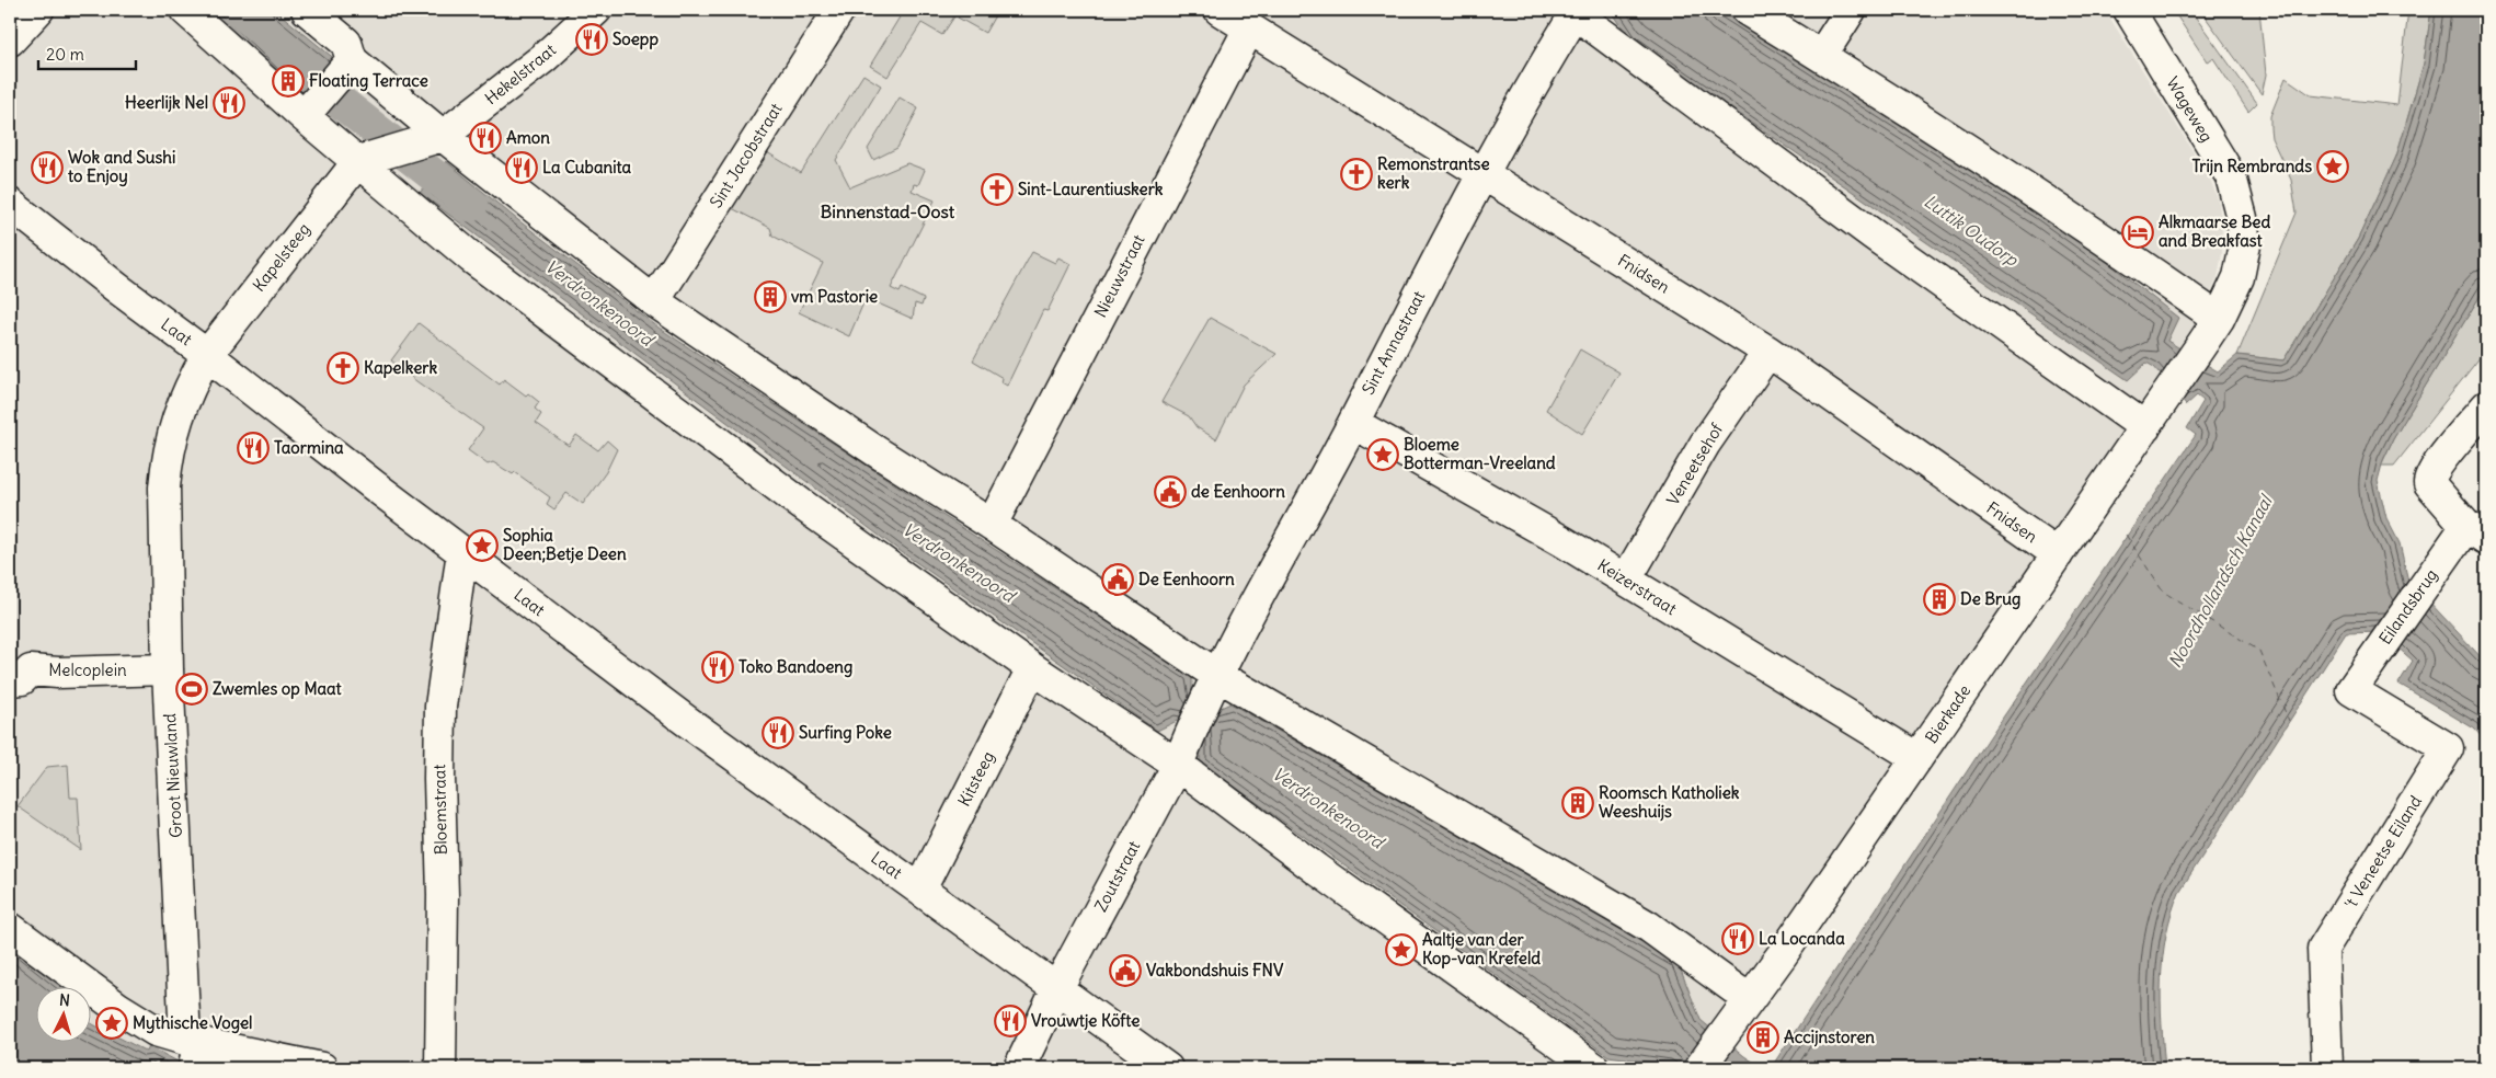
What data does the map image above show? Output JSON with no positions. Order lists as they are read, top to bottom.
{
  "streets": {
    "street": [
      "Hekelstraat",
      "Wageweg",
      "Sint Jacobstraat",
      "Kapelsteeg",
      "Fnidsen",
      "Nieuwstraat",
      "Laat",
      "Sint Annastraat",
      "Veneetsehof",
      "Keizerstraat",
      "Eilandsbrug",
      "Melcoplein",
      "Bierkade",
      "Groot Nieuwland",
      "Kitsteeg",
      "Bloemstraat",
      "'t Veneetse Eiland",
      "Zoutstraat"
    ]
  },
  "crossings": [
    ["Wageweg", "Bierkade"],
    ["Kapelsteeg", "Laat"],
    ["Kapelsteeg", "Groot Nieuwland"],
    ["Fnidsen", "Nieuwstraat"],
    ["Fnidsen", "Sint Annastraat"],
    ["Fnidsen", "Veneetsehof"],
    ["Fnidsen", "Bierkade"],
    ["Laat", "Groot Nieuwland"],
    ["Laat", "Kitsteeg"],
    ["Laat", "Bloemstraat"],
    ["Laat", "Zoutstraat"],
    ["Sint Annastraat", "Keizerstraat"],
    ["Sint Annastraat", "Zoutstraat"],
    ["Veneetsehof", "Keizerstraat"],
    ["Keizerstraat", "Bierkade"],
    ["Eilandsbrug", "'t Veneetse Eiland"],
    ["Melcoplein", "Groot Nieuwland"]
  ],
  "districts": ["Binnenstad-Oost"],
  "water": ["Luttik Oudorp", "Verdronkenoord", "Noordhollandsch Kanaal"],
  "places": {
    "restaurant": [
      "Soepp",
      "Heerlijk Nel",
      "Amon",
      "Wok and Sushi to Enjoy",
      "La Cubanita",
      "Taormina",
      "Toko Bandoeng",
      "Surfing Poke",
      "La Locanda",
      "Vrouwtje Köfte"
    ],
    "building": [
      "Floating Terrace",
      "vm Pastorie",
      "De Brug",
      "Roomsch Katholiek Weeshuijs",
      "Accijnstoren"
    ],
    "place": [
      "Trijn Rembrands",
      "Bloeme Botterman-Vreeland",
      "Sophia Deen;Betje Deen",
      "Aaltje van der Kop-van Krefeld",
      "Mythische Vogel"
    ],
    "church": ["Remonstrantse kerk", "Sint-Laurentiuskerk", "Kapelkerk"],
    "hotel": ["Alkmaarse Bed and Breakfast"],
    "public building": ["de Eenhoorn", "De Eenhoorn", "Vakbondshuis FNV"],
    "sports": ["Zwemles op Maat"]
  },
  "scale_bar": "20 m",
  "north": "top"
}
